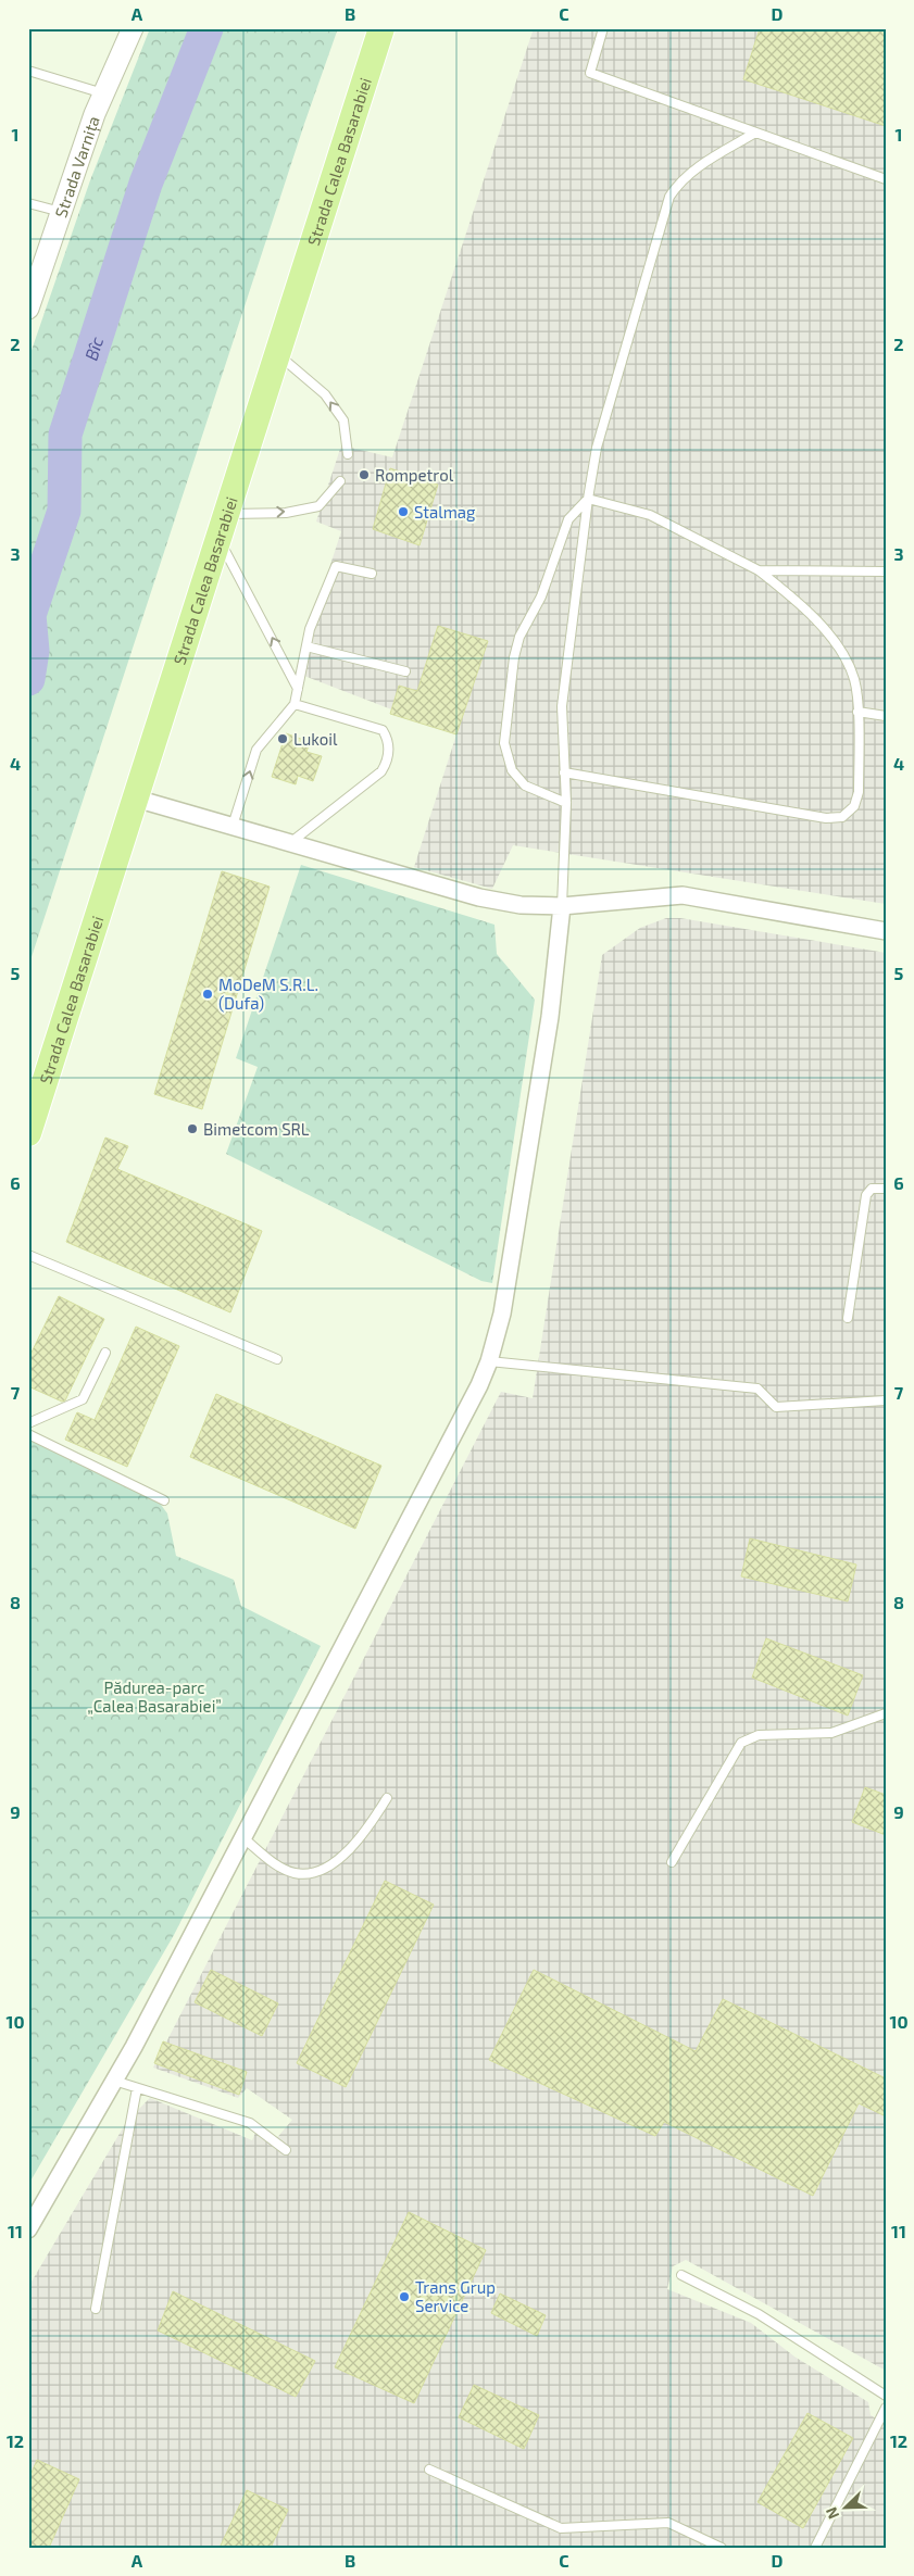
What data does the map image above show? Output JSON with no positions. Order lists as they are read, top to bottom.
{
  "streets": {
    "main road": ["Strada Calea Basarabiei"],
    "street": ["Strada Varnița"]
  },
  "water": ["Bîc"],
  "parks": ["Pădurea-parc „Calea Basarabiei”"],
  "places": [
    "Rompetrol",
    "Stalmag",
    "Lukoil",
    "MoDeM S.R.L. (Dufa)",
    "Bimetcom SRL",
    "Trans Grup Service"
  ],
  "north": "bottom left",
  "grid": {
    "columns": [
      "A",
      "B",
      "C",
      "D"
    ],
    "rows": [
      "1",
      "2",
      "3",
      "4",
      "5",
      "6",
      "7",
      "8",
      "9",
      "10",
      "11",
      "12"
    ]
  }
}
